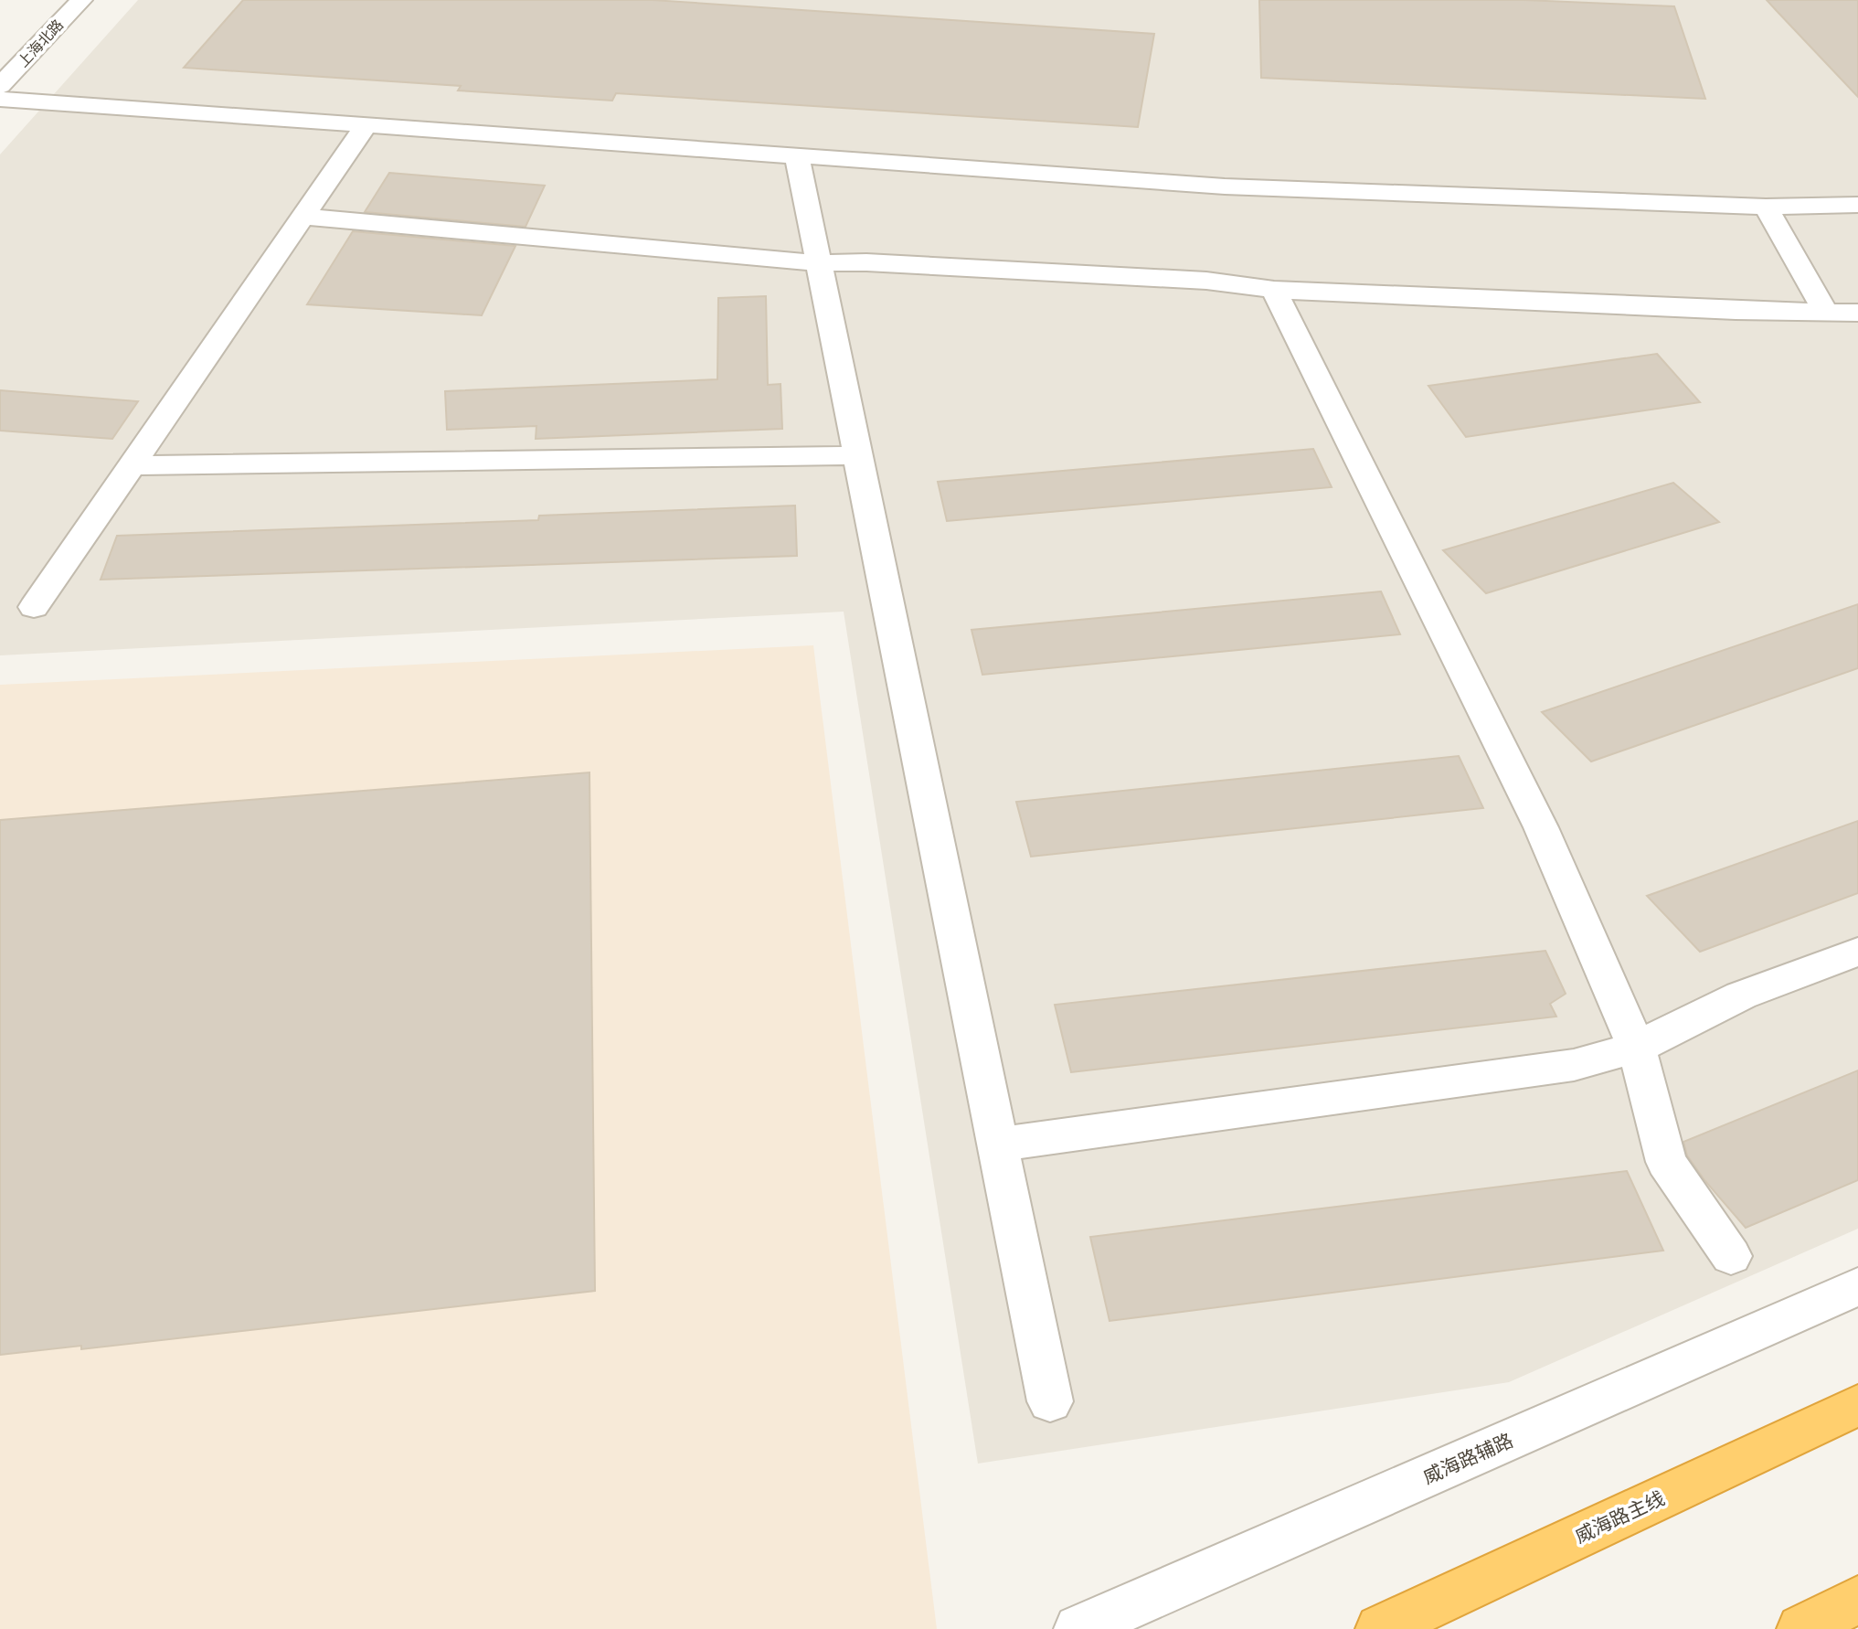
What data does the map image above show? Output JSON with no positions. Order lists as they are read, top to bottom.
{
  "streets": {
    "highway": ["威海路主线"],
    "street": ["上海北路", "威海路辅路"]
  }
}
